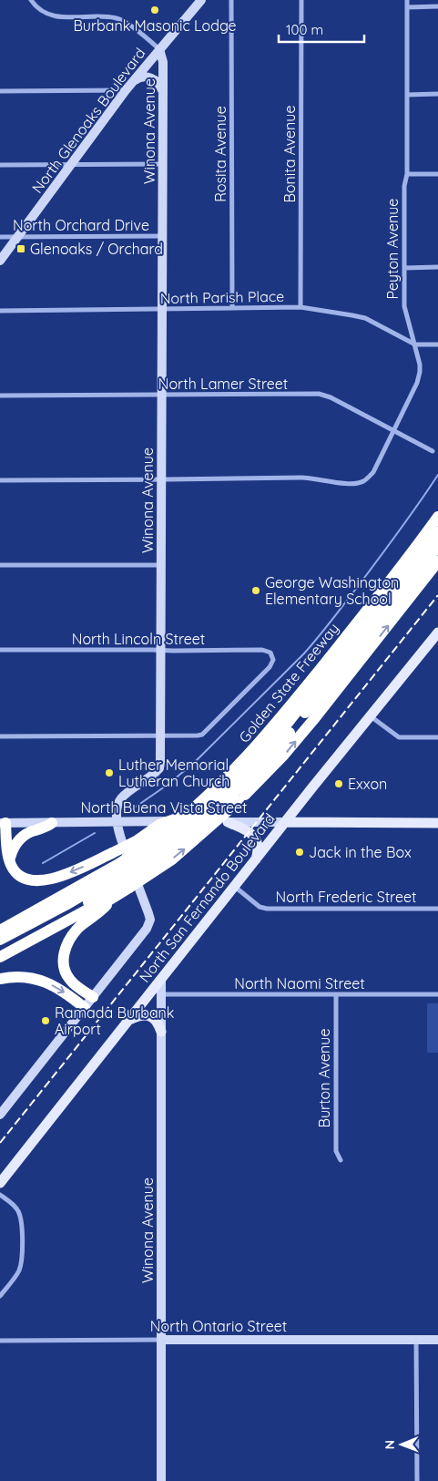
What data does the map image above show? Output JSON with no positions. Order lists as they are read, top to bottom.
{
  "streets": {
    "highway": ["Golden State Freeway"],
    "main road": ["North Buena Vista Street", "North San Fernando Boulevard"],
    "street": [
      "North Glenoaks Boulevard",
      "Winona Avenue",
      "Rosita Avenue",
      "Bonita Avenue",
      "North Orchard Drive",
      "Peyton Avenue",
      "North Parish Place",
      "North Lamer Street",
      "North Lincoln Street",
      "North Frederic Street",
      "North Naomi Street",
      "Burton Avenue",
      "North Ontario Street"
    ]
  },
  "crossings": [
    ["North Glenoaks Boulevard", "Winona Avenue"],
    ["North Glenoaks Boulevard", "North Orchard Drive"],
    ["Winona Avenue", "North Orchard Drive"],
    ["Winona Avenue", "Peyton Avenue"],
    ["Winona Avenue", "North Parish Place"],
    ["Winona Avenue", "North Lamer Street"],
    ["Winona Avenue", "North Lincoln Street"],
    ["Winona Avenue", "North Buena Vista Street"],
    ["Winona Avenue", "North San Fernando Boulevard"],
    ["Winona Avenue", "North Naomi Street"],
    ["Winona Avenue", "North Ontario Street"],
    ["Rosita Avenue", "North Parish Place"],
    ["Bonita Avenue", "North Parish Place"],
    ["Peyton Avenue", "North Parish Place"],
    ["Peyton Avenue", "North Lamer Street"],
    ["North Buena Vista Street", "North San Fernando Boulevard"],
    ["North Frederic Street", "North San Fernando Boulevard"],
    ["North Naomi Street", "Burton Avenue"]
  ],
  "places": {
    "other": [
      "Burbank Masonic Lodge",
      "George Washington Elementary School",
      "Luther Memorial Lutheran Church",
      "Exxon",
      "Jack in the Box",
      "Ramada Burbank Airport"
    ],
    "transit": ["Glenoaks / Orchard"]
  },
  "scale_bar": "100 m",
  "north": "left"
}
